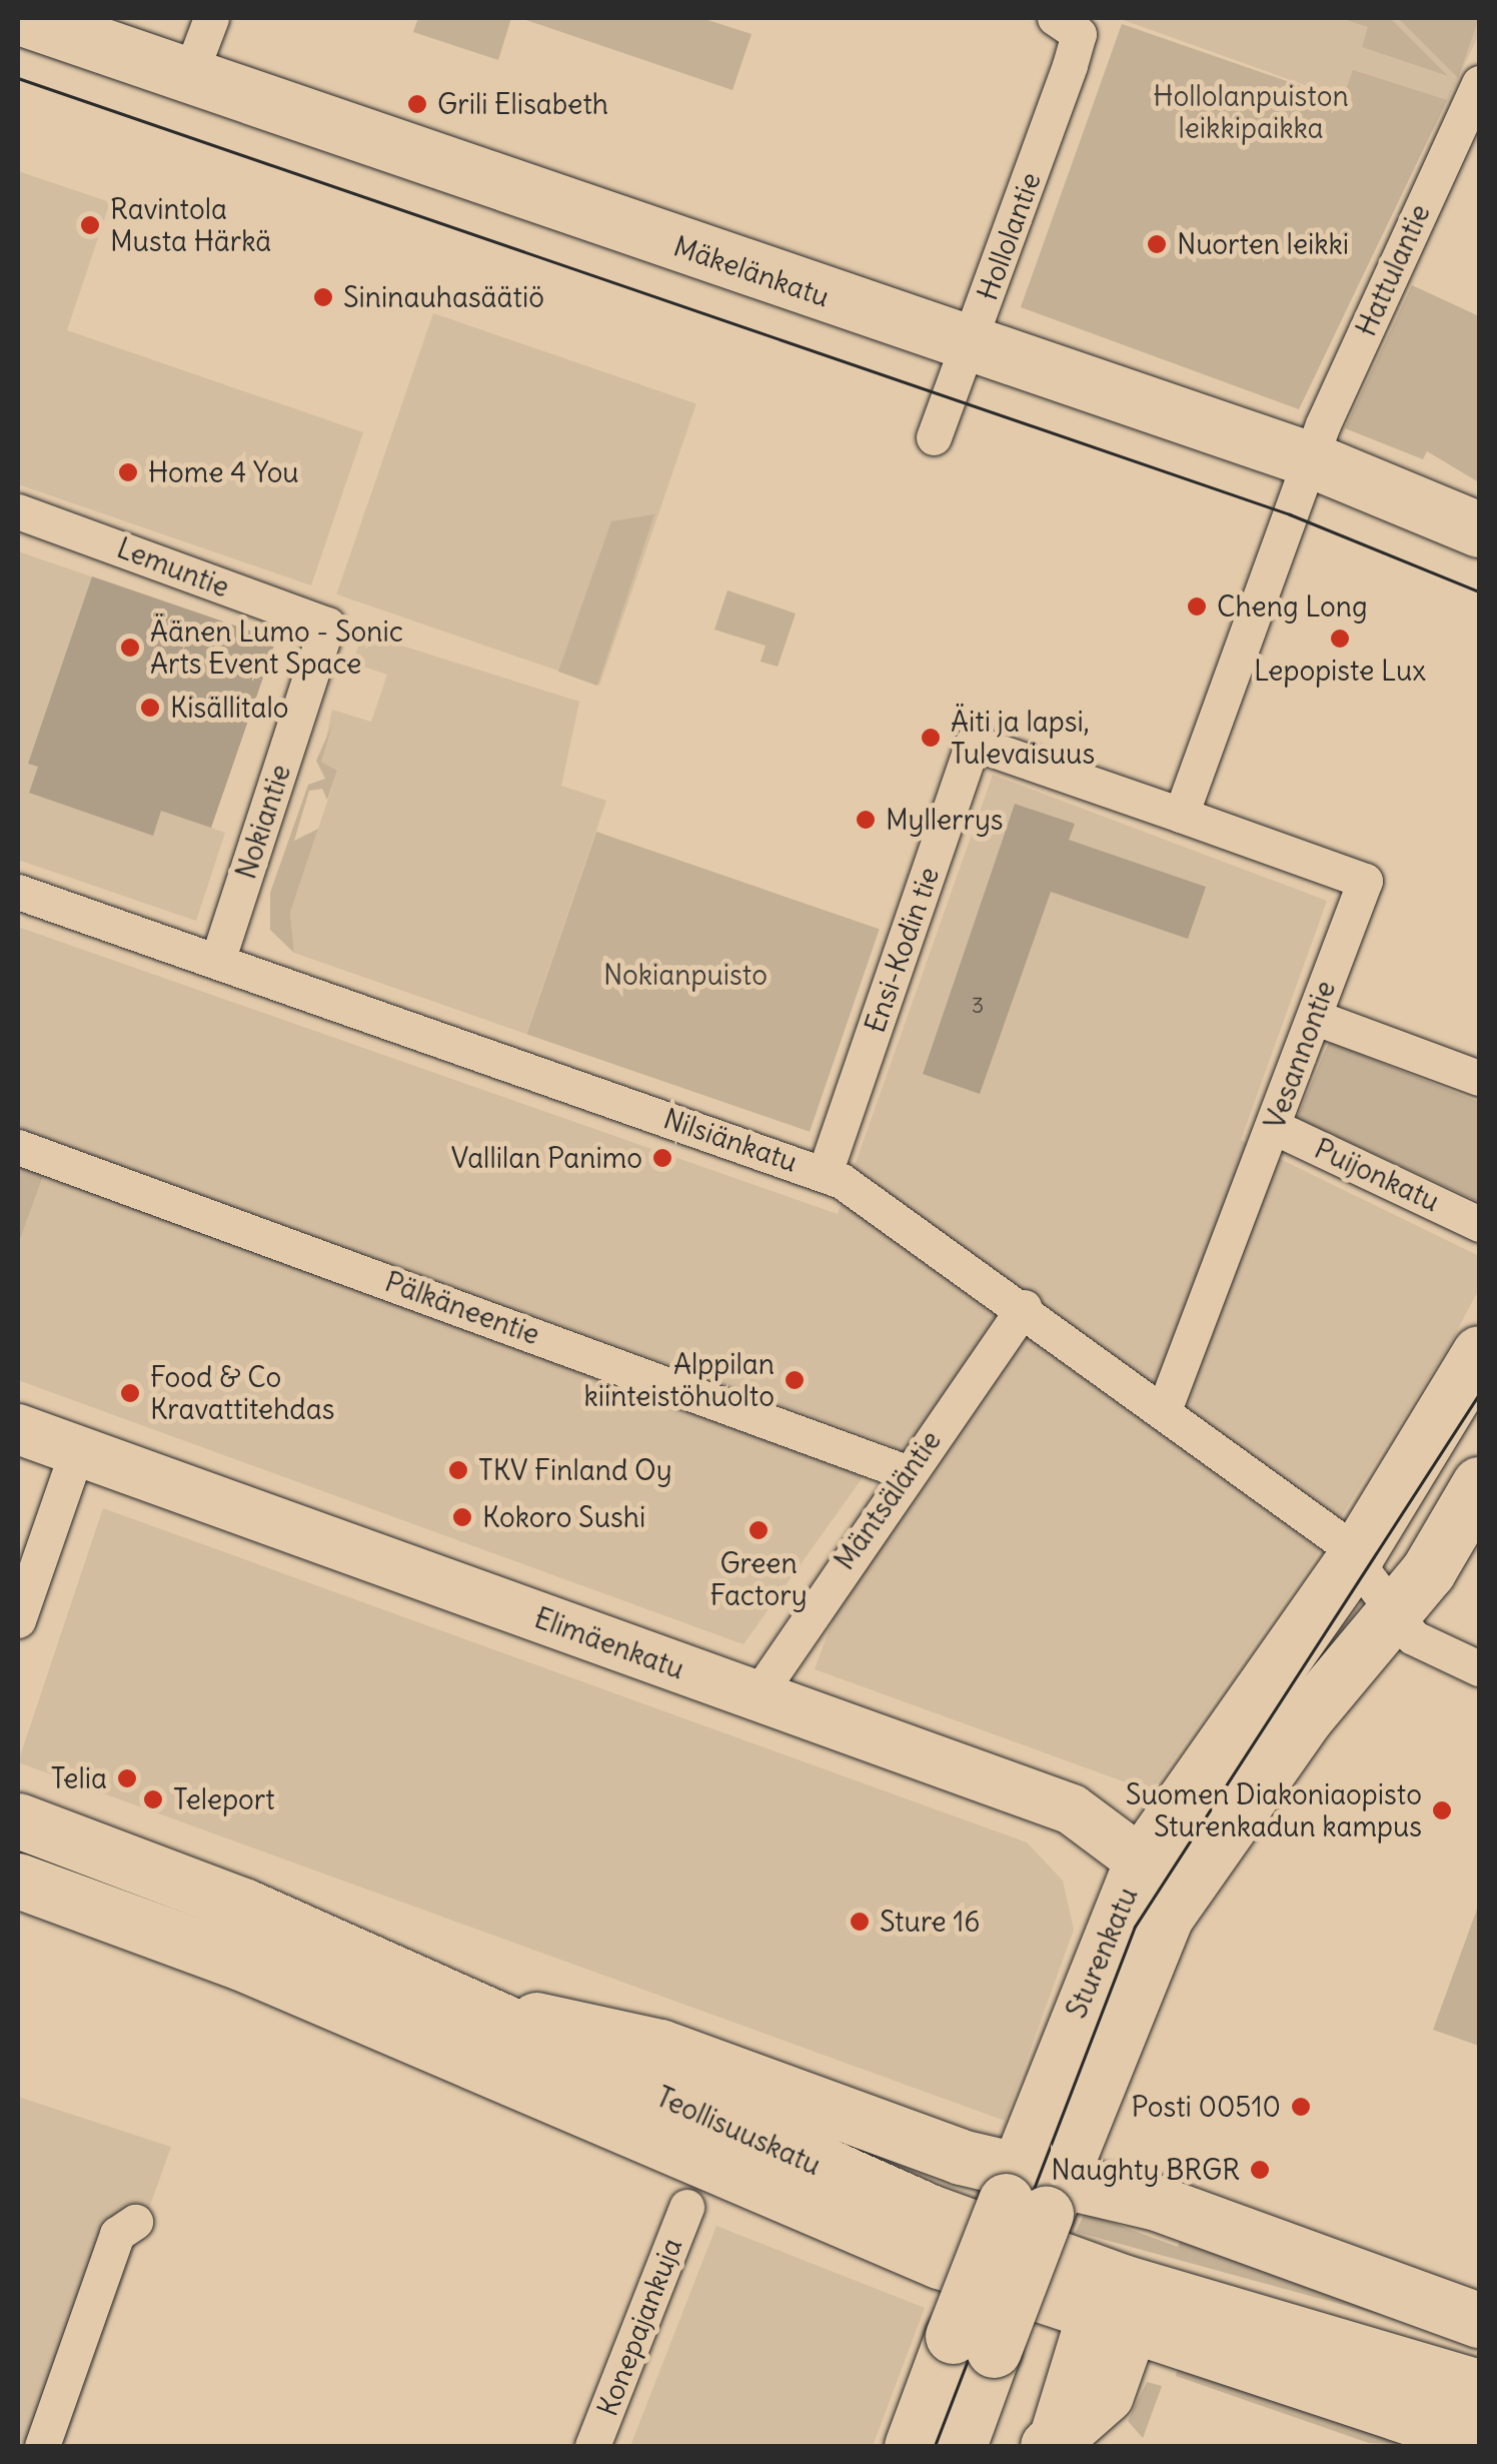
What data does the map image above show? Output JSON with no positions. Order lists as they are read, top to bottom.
{
  "streets": {
    "main road": ["Mäkelänkatu", "Sturenkatu", "Teollisuuskatu"],
    "street": [
      "Hollolantie",
      "Hattulantie",
      "Lemuntie",
      "Nokiantie",
      "Ensi-Kodin tie",
      "Vesannontie",
      "Nilsiänkatu",
      "Puijonkatu",
      "Pälkäneentie",
      "Mäntsäläntie",
      "Elimäenkatu",
      "Konepajankuja"
    ]
  },
  "crossings": [
    ["Hollolantie", "Mäkelänkatu"],
    ["Hattulantie", "Mäkelänkatu"],
    ["Hattulantie", "Ensi-Kodin tie"],
    ["Hattulantie", "Vesannontie"],
    ["Lemuntie", "Nokiantie"],
    ["Nokiantie", "Nilsiänkatu"],
    ["Ensi-Kodin tie", "Vesannontie"],
    ["Ensi-Kodin tie", "Nilsiänkatu"],
    ["Vesannontie", "Nilsiänkatu"],
    ["Vesannontie", "Puijonkatu"],
    ["Nilsiänkatu", "Mäntsäläntie"],
    ["Nilsiänkatu", "Sturenkatu"],
    ["Pälkäneentie", "Mäntsäläntie"],
    ["Mäntsäläntie", "Elimäenkatu"],
    ["Elimäenkatu", "Sturenkatu"]
  ],
  "parks": ["Hollolanpuiston leikkipaikka", "Nokianpuisto"],
  "places": [
    "Grili Elisabeth",
    "Ravintola Musta Härkä",
    "Nuorten leikki",
    "Sininauhasäätiö",
    "Home 4 You",
    "Cheng Long",
    "Lepopiste Lux",
    "Äänen Lumo - Sonic Arts Event Space",
    "Kisällitalo",
    "Äiti ja lapsi, Tulevaisuus",
    "Myllerrys",
    "Vallilan Panimo",
    "Alppilan kiinteistöhuolto",
    "Food & Co Kravattitehdas",
    "TKV Finland Oy",
    "Kokoro Sushi",
    "Green Factory",
    "Telia",
    "Teleport",
    "Suomen Diakoniaopisto Sturenkadun kampus",
    "Sture 16",
    "Posti 00510",
    "Naughty BRGR"
  ],
  "house_numbers": ["3"]
}
